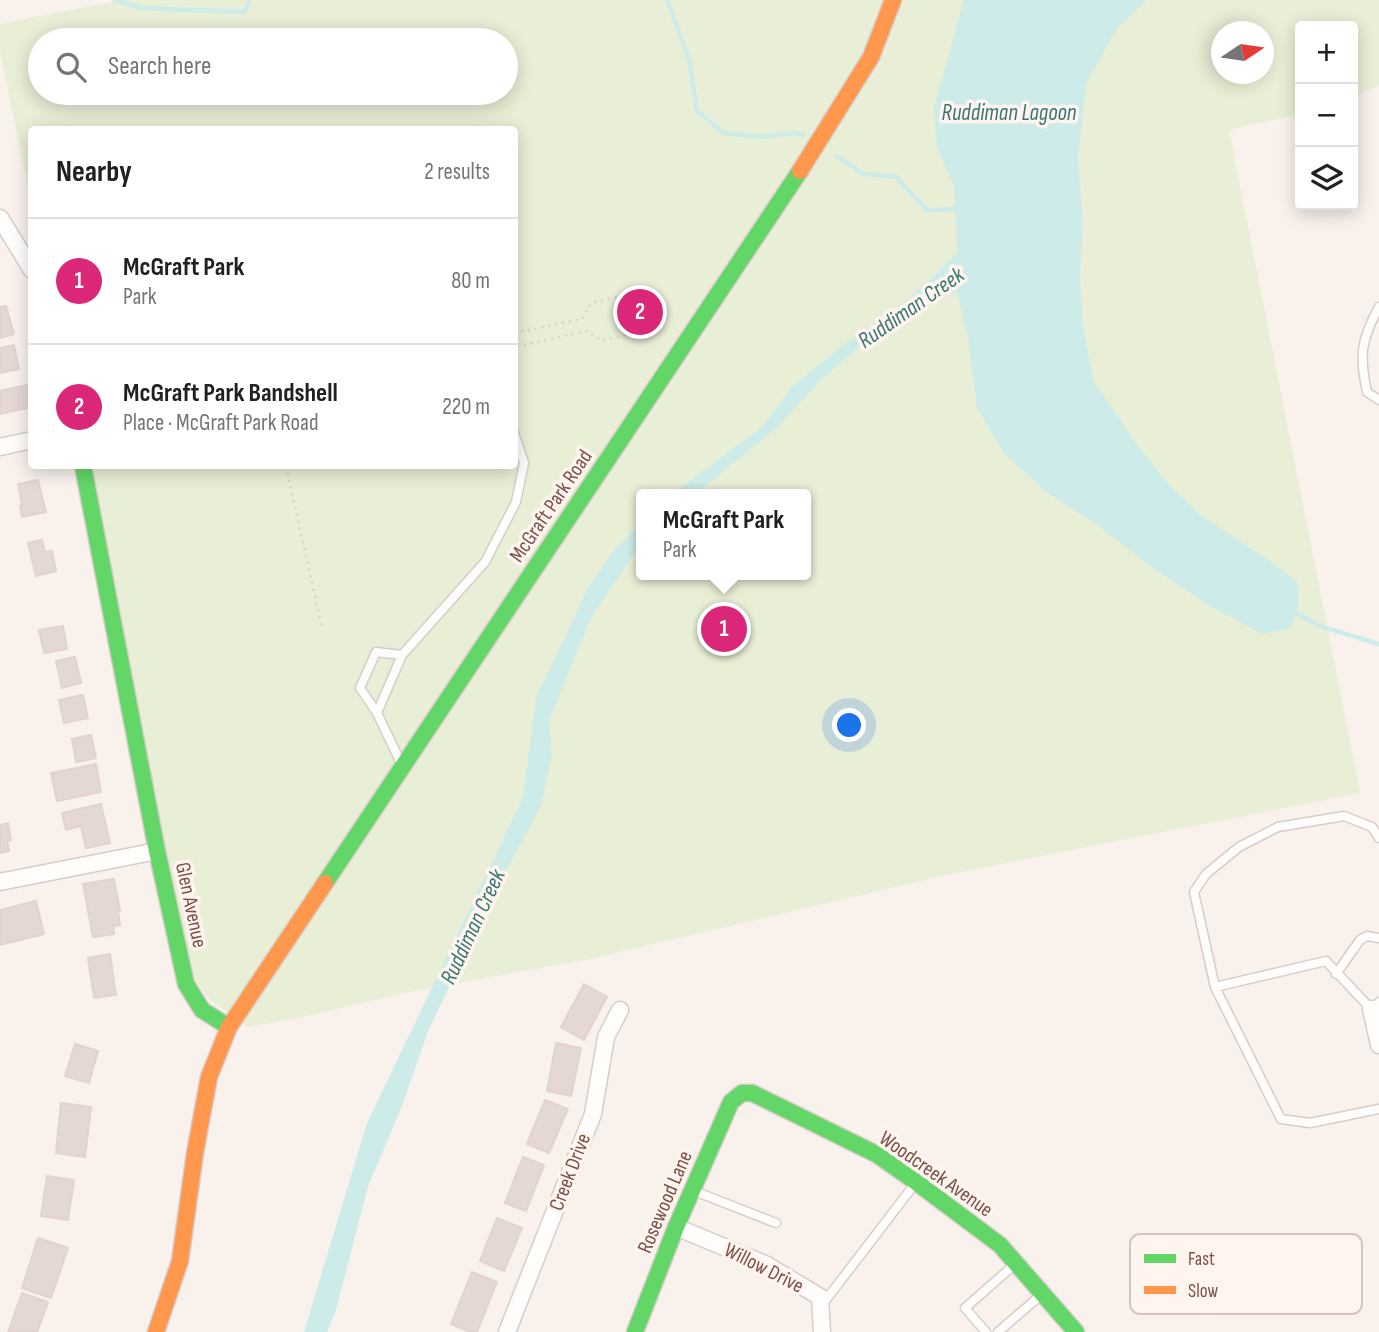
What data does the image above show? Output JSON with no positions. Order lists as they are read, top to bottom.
{
  "streets": {
    "street": [
      "McGraft Park Road",
      "Glen Avenue",
      "Creek Drive",
      "Woodcreek Avenue",
      "Rosewood Lane",
      "Willow Drive"
    ]
  },
  "crossings": [
    ["McGraft Park Road", "Glen Avenue"],
    ["Woodcreek Avenue", "Rosewood Lane"],
    ["Rosewood Lane", "Willow Drive"]
  ],
  "water": ["Ruddiman Lagoon", "Ruddiman Creek"],
  "legend": ["Fast", "Slow"],
  "north": "right",
  "page": {
    "map_buttons": ["+", "−"],
    "search": "Search here",
    "heading": ["Nearby", "2 results"],
    "list": [
      {
        "mark": "1",
        "name": "McGraft Park",
        "note": "Park",
        "value": "80 m"
      },
      {
        "mark": "2",
        "name": "McGraft Park Bandshell",
        "note": "Place · McGraft Park Road",
        "value": "220 m"
      }
    ],
    "pins": ["2", "1"],
    "popup": ["McGraft Park", "Park"]
  }
}
